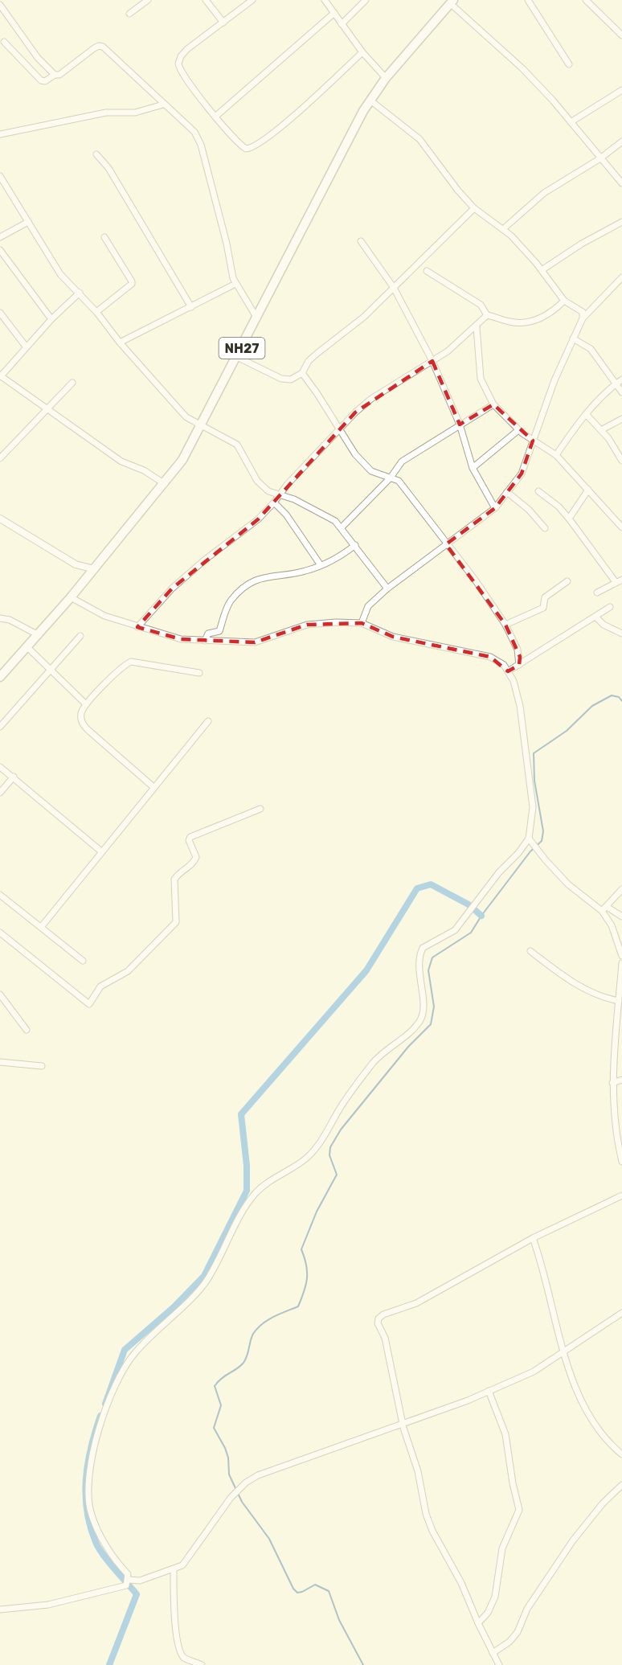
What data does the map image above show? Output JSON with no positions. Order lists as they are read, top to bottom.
{
  "streets": {
    "highway": ["NH27"]
  }
}
